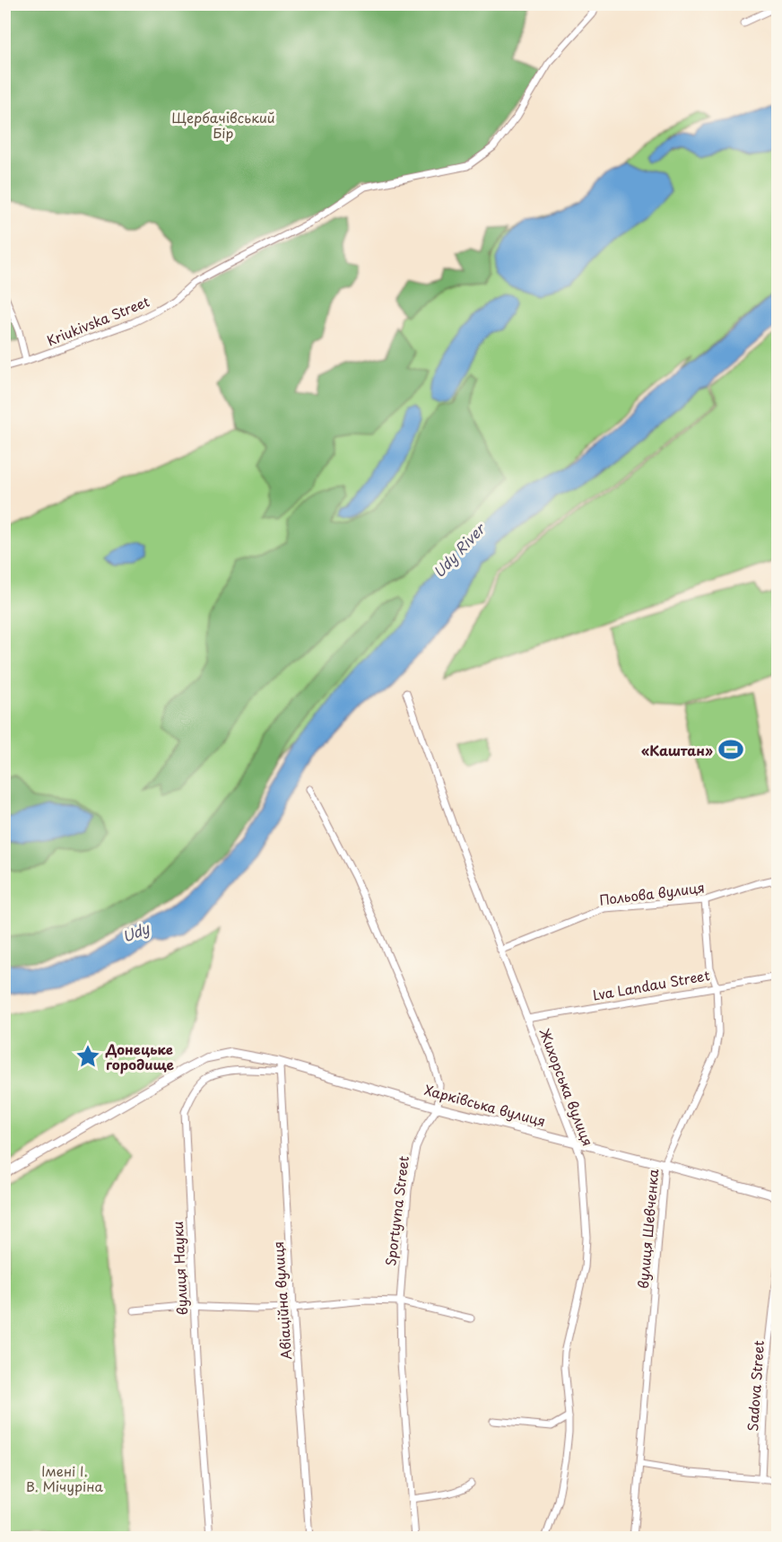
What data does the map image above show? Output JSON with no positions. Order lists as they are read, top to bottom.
{
  "streets": {
    "main road": ["Харківська вулиця"],
    "street": [
      "Kriukivska Street",
      "Польова вулиця",
      "Lva Landau Street",
      "Жихорська вулиця",
      "Sportyvna Street",
      "вулиця Шевченка",
      "вулиця Науки",
      "Авіаційна вулиця",
      "Sadova Street"
    ]
  },
  "crossings": [
    ["Польова вулиця", "Жихорська вулиця"],
    ["Польова вулиця", "вулиця Шевченка"],
    ["Lva Landau Street", "Жихорська вулиця"],
    ["Lva Landau Street", "вулиця Шевченка"],
    ["Жихорська вулиця", "Харківська вулиця"],
    ["Харківська вулиця", "Sportyvna Street"],
    ["Харківська вулиця", "вулиця Шевченка"],
    ["Харківська вулиця", "Авіаційна вулиця"],
    ["вулиця Науки", "Авіаційна вулиця"]
  ],
  "water": ["Udy River", "Udy"],
  "parks": ["Щербачівський Бір", "Імені І. В. Мічуріна"],
  "places": {
    "sports": ["«Каштан»"],
    "place": ["Донецьке городище"]
  }
}
